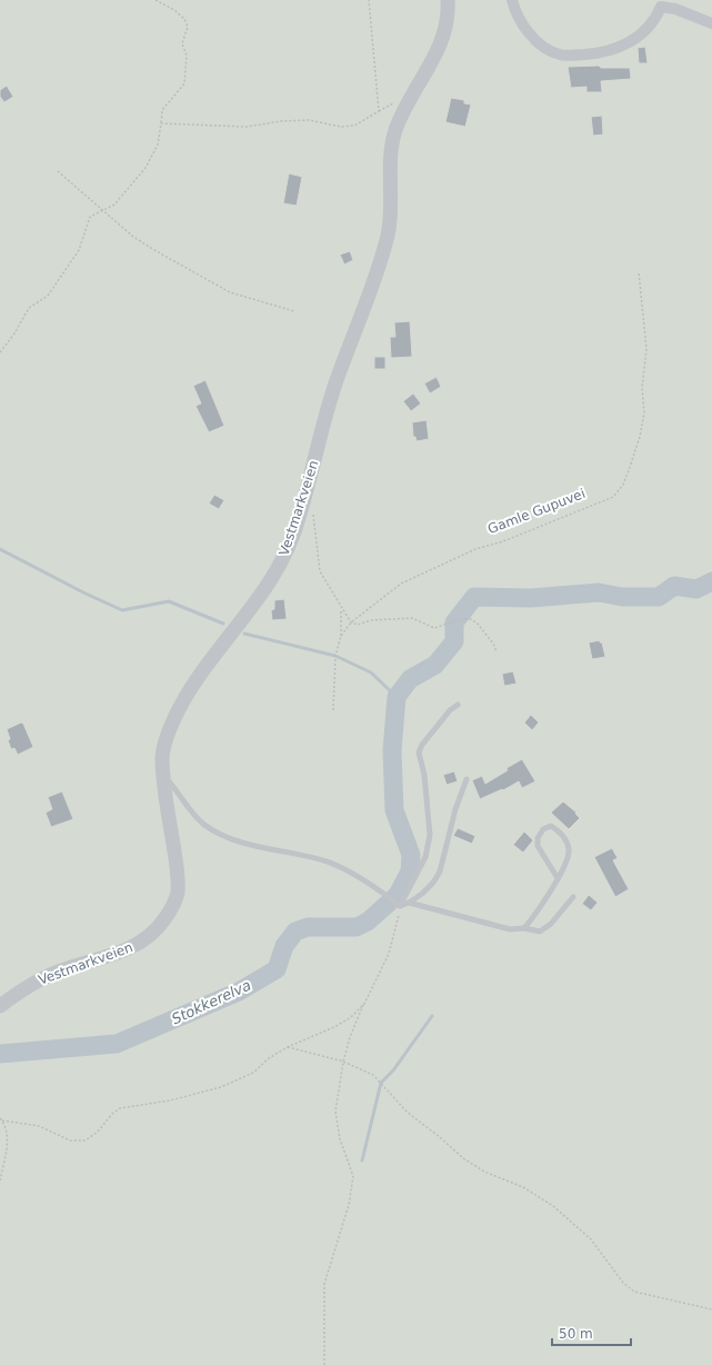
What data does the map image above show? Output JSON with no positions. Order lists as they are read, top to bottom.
{
  "streets": {
    "street": ["Vestmarkveien"],
    "path": ["Gamle Gupuvei"]
  },
  "water": ["Stokkerelva"],
  "scale_bar": "50 m"
}
